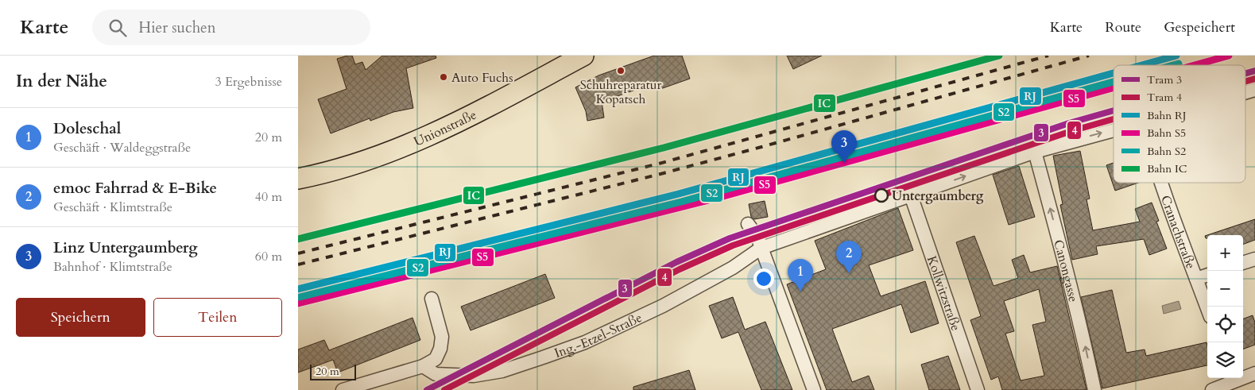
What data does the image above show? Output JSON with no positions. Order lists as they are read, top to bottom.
{
  "streets": {
    "main road": ["Unionstraße"],
    "street": [
      "Cranachstraße",
      "Canongasse",
      "Kollwitzstraße",
      "Ing.-Etzel-Straße"
    ]
  },
  "crossings": [
    ["Canongasse", "Ing.-Etzel-Straße"],
    ["Kollwitzstraße", "Ing.-Etzel-Straße"]
  ],
  "one_way": ["Canongasse"],
  "places": ["Schuhreparatur Kopatsch", "Auto Fuchs", "Untergaumberg"],
  "lines": [
    "rail line RJ",
    "rail line S5",
    "rail line IC",
    "rail line S2",
    "tram line 3",
    "tram line 4"
  ],
  "legend": [
    "Tram 3",
    "Tram 4",
    "Bahn RJ",
    "Bahn S5",
    "Bahn S2",
    "Bahn IC"
  ],
  "scale_bar": "20 m",
  "page": {
    "header": "Karte",
    "search": "Hier suchen",
    "nav": ["Karte", "Route", "Gespeichert"],
    "heading": ["In der Nähe", "3 Ergebnisse"],
    "list": [
      {
        "mark": "1",
        "name": "Doleschal",
        "note": "Geschäft · Waldeggstraße",
        "value": "20 m"
      },
      {
        "mark": "2",
        "name": "emoc Fahrrad & E-Bike",
        "note": "Geschäft · Klimtstraße",
        "value": "40 m"
      },
      {
        "mark": "3",
        "name": "Linz Untergaumberg",
        "note": "Bahnhof · Klimtstraße",
        "value": "60 m"
      }
    ],
    "pins": ["3", "2", "1"],
    "map_buttons": ["+", "−"],
    "buttons": ["Speichern", "Teilen"],
    "scale": "20 m"
  }
}
